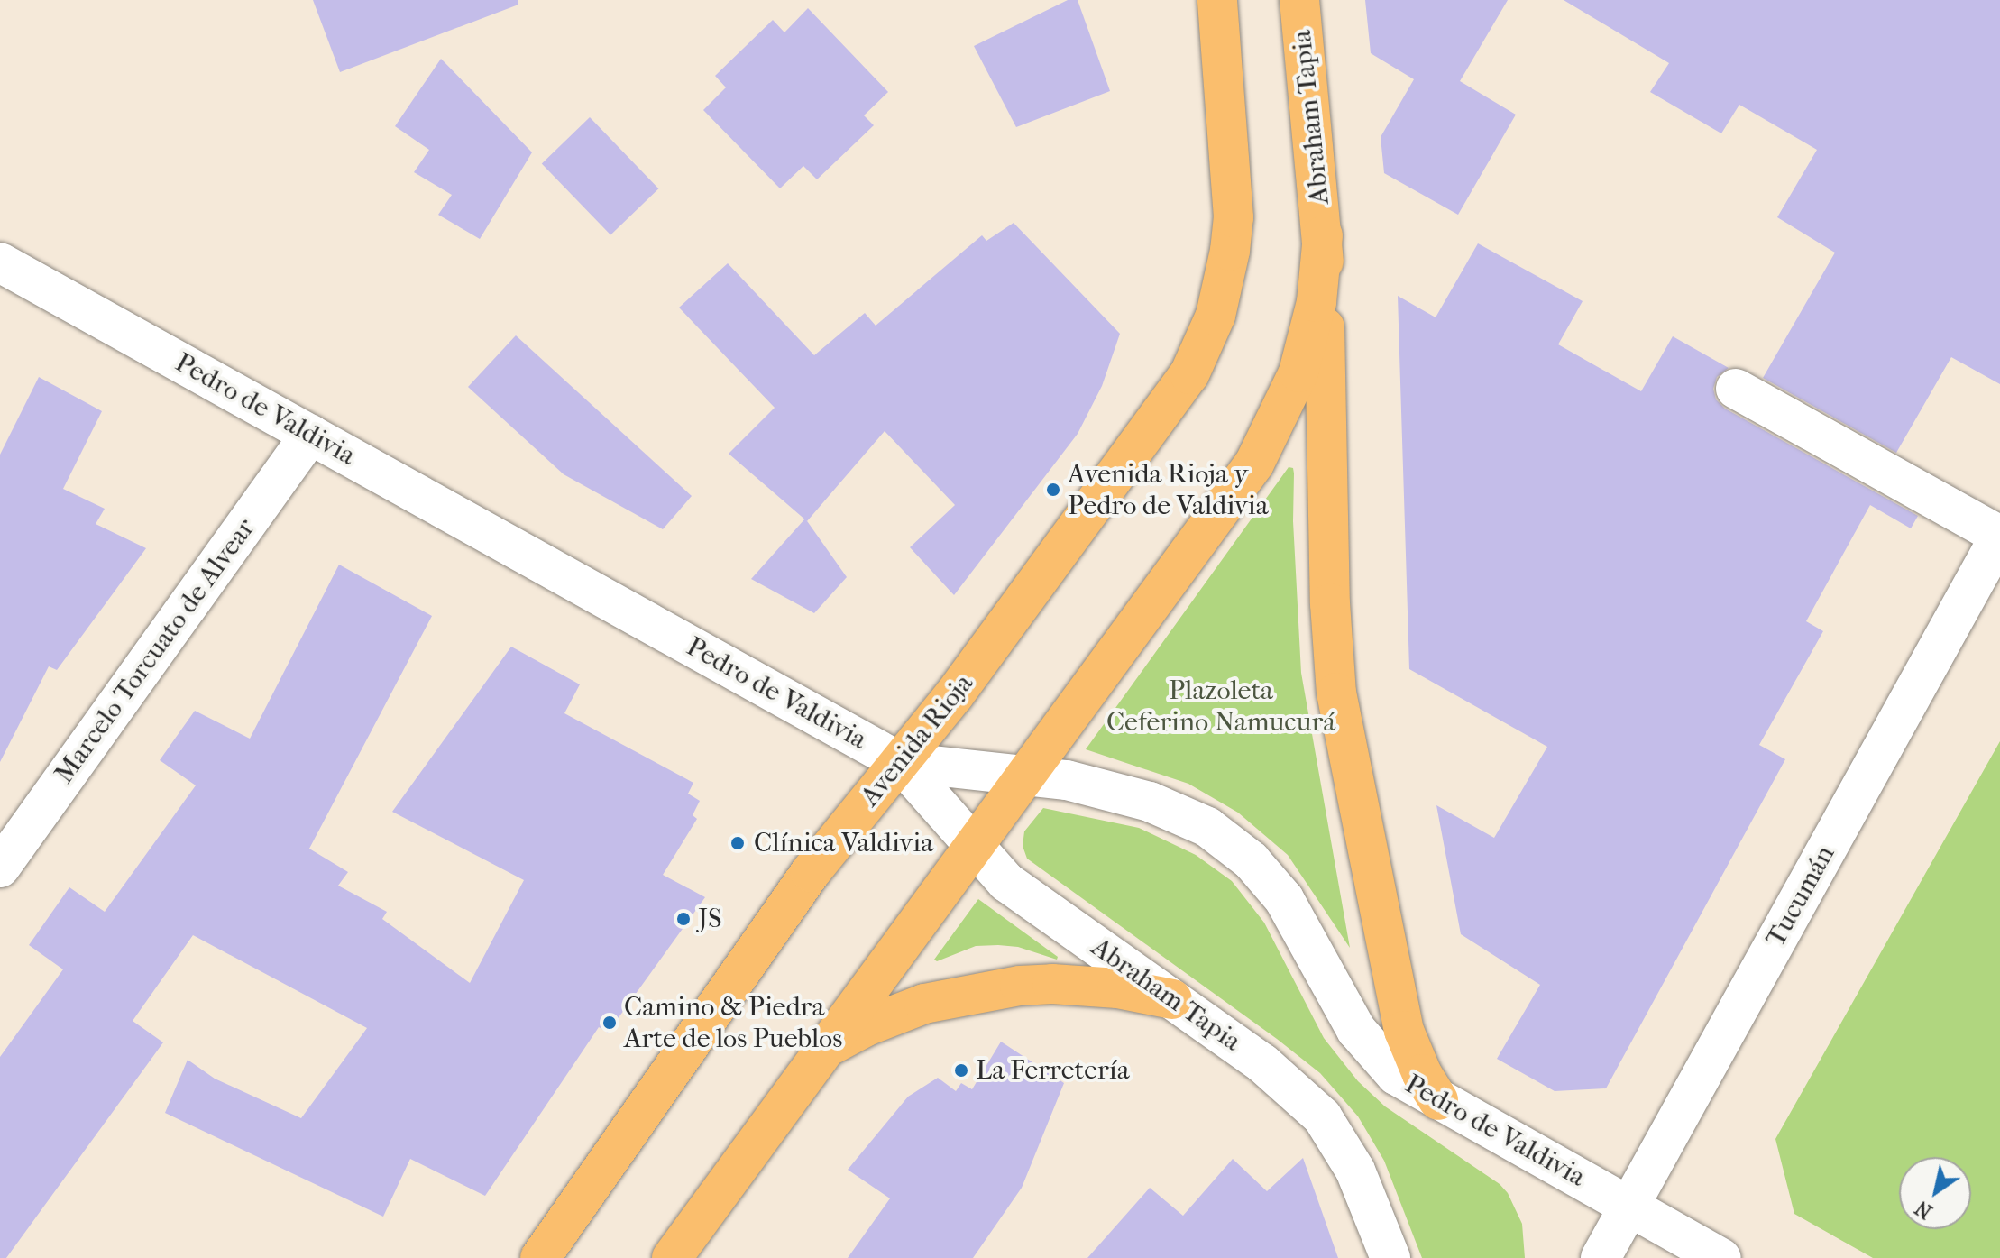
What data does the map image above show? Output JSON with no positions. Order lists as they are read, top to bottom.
{
  "streets": {
    "main road": ["Abraham Tapia", "Avenida Rioja"],
    "street": ["Pedro de Valdivia", "Marcelo Torcuato de Alvear", "Tucumán"]
  },
  "crossings": [
    ["Abraham Tapia", "Pedro de Valdivia"],
    ["Abraham Tapia", "Avenida Rioja"],
    ["Pedro de Valdivia", "Marcelo Torcuato de Alvear"],
    ["Pedro de Valdivia", "Avenida Rioja"],
    ["Pedro de Valdivia", "Tucumán"]
  ],
  "parks": ["Plazoleta Ceferino Namucurá"],
  "places": [
    "Avenida Rioja y Pedro de Valdivia",
    "Clínica Valdivia",
    "JS",
    "Camino & Piedra Arte de los Pueblos",
    "La Ferretería"
  ],
  "north": "bottom left"
}
